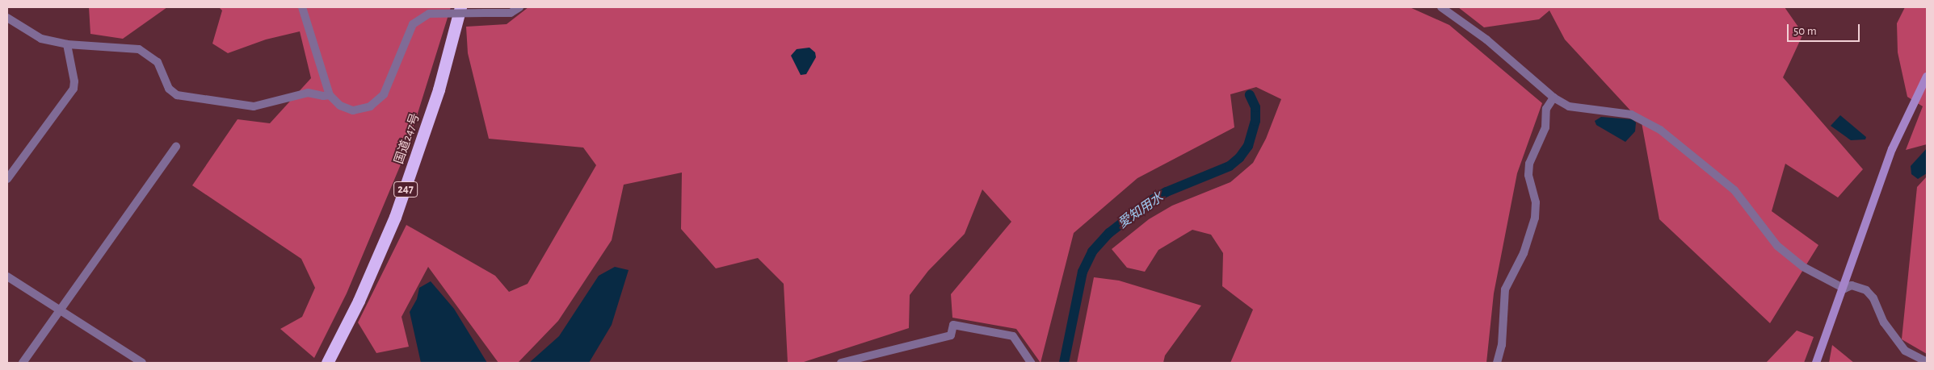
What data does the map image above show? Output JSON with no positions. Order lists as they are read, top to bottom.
{
  "streets": {
    "highway": ["国道247号", "247"]
  },
  "water": ["愛知用水"],
  "scale_bar": "50 m"
}
